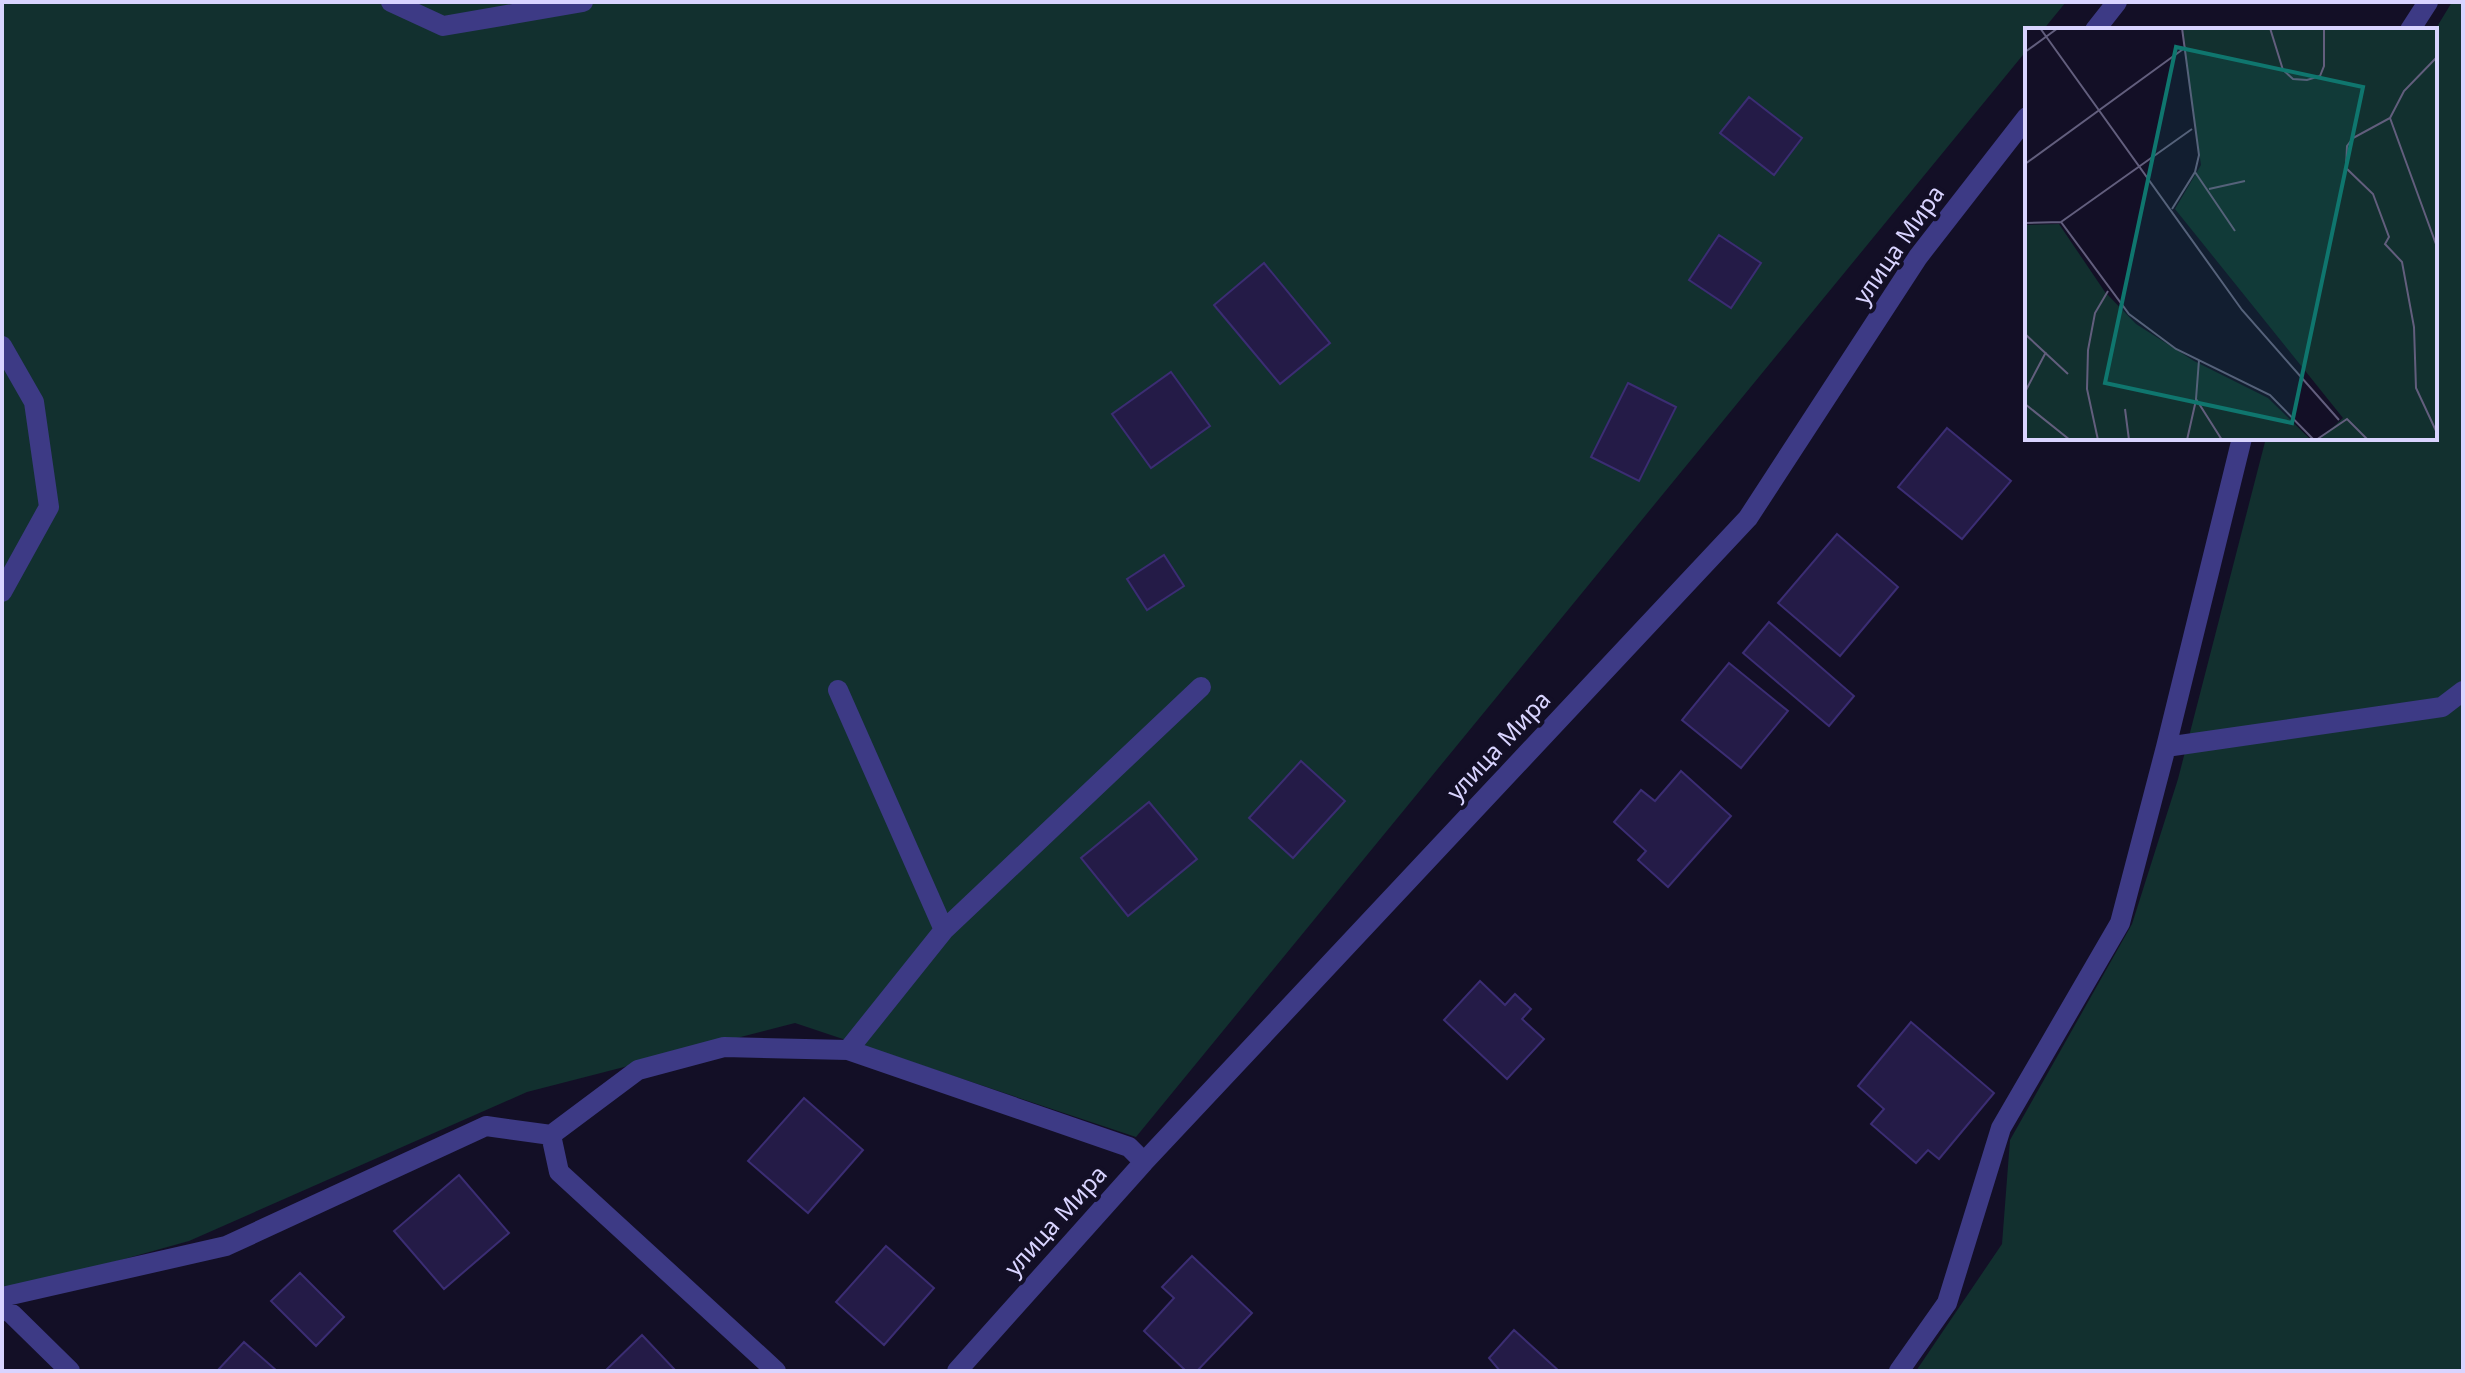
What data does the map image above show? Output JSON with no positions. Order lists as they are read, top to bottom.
{
  "streets": {
    "street": ["улица Мира"]
  }
}
